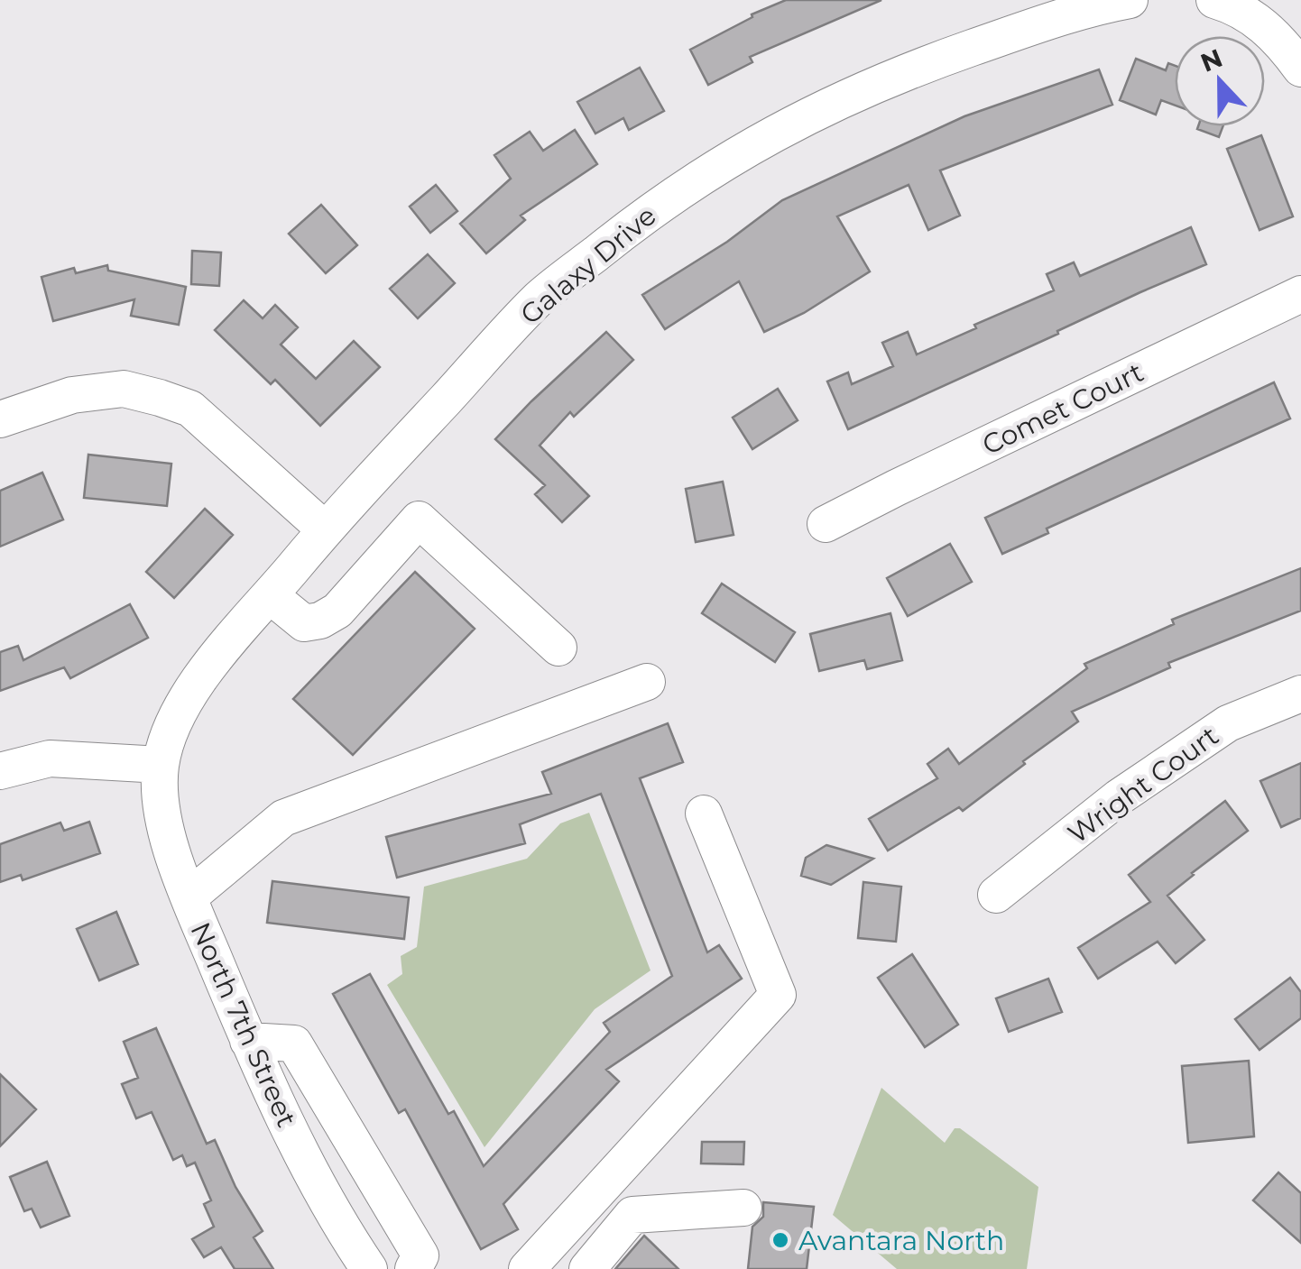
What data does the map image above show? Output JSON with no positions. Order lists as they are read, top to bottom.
{
  "streets": {
    "street": [
      "Galaxy Drive",
      "Comet Court",
      "Wright Court",
      "North 7th Street"
    ]
  },
  "crossings": [
    ["Galaxy Drive", "North 7th Street"]
  ],
  "places": ["Avantara North"],
  "north": "top"
}
